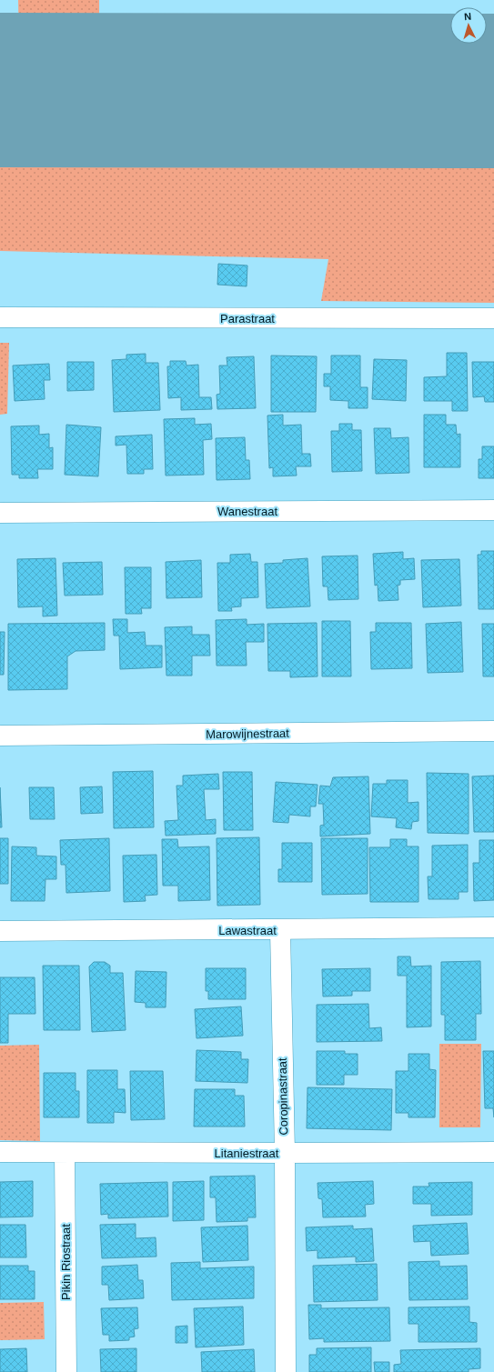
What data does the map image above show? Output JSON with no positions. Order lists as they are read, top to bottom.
{
  "streets": {
    "street": [
      "Parastraat",
      "Wanestraat",
      "Marowijnestraat",
      "Lawastraat",
      "Coropinastraat",
      "Litaniestraat",
      "Pikin Riostraat"
    ]
  },
  "crossings": [
    ["Lawastraat", "Coropinastraat"],
    ["Coropinastraat", "Litaniestraat"],
    ["Litaniestraat", "Pikin Riostraat"]
  ],
  "north": "top"
}
